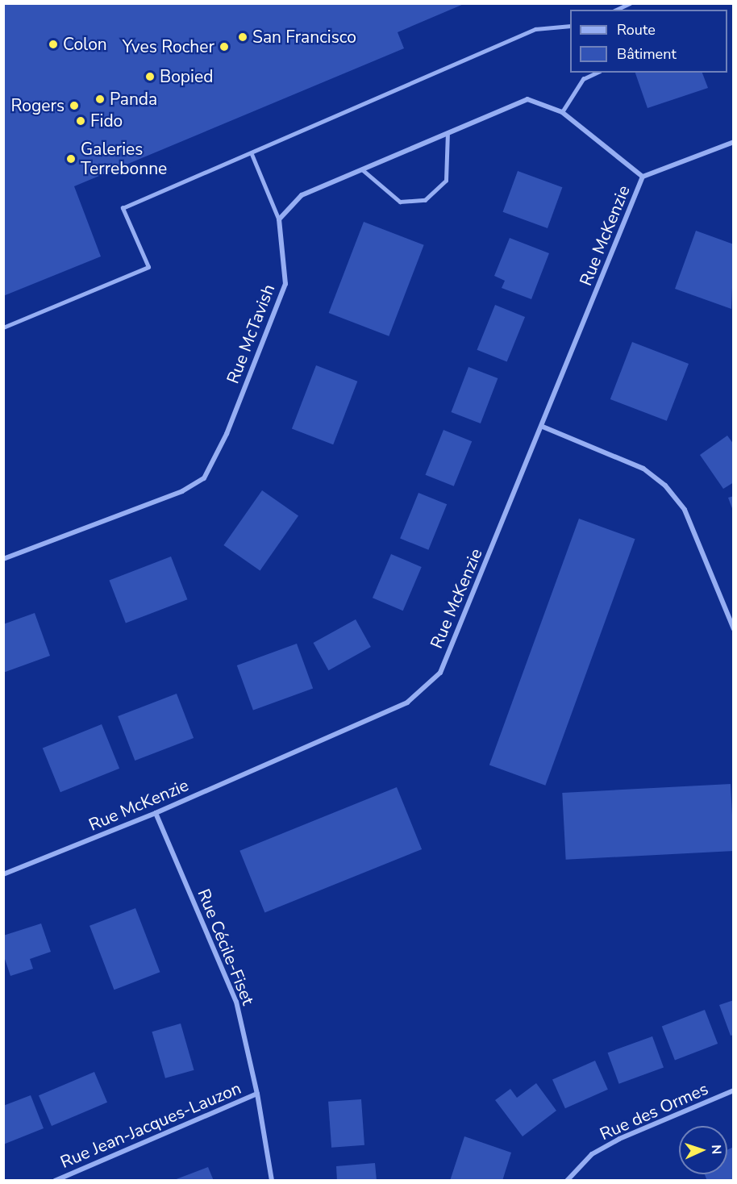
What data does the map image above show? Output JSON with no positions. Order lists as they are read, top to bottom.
{
  "streets": {
    "street": [
      "Rue McKenzie",
      "Rue McTavish",
      "Rue Cécile-Fiset",
      "Rue des Ormes",
      "Rue Jean-Jacques-Lauzon"
    ]
  },
  "crossings": [
    ["Rue McKenzie", "Rue Cécile-Fiset"],
    ["Rue Cécile-Fiset", "Rue Jean-Jacques-Lauzon"]
  ],
  "places": [
    "San Francisco",
    "Colon",
    "Yves Rocher",
    "Bopied",
    "Panda",
    "Rogers",
    "Fido",
    "Galeries Terrebonne"
  ],
  "legend": ["Route", "Bâtiment"],
  "north": "right"
}
